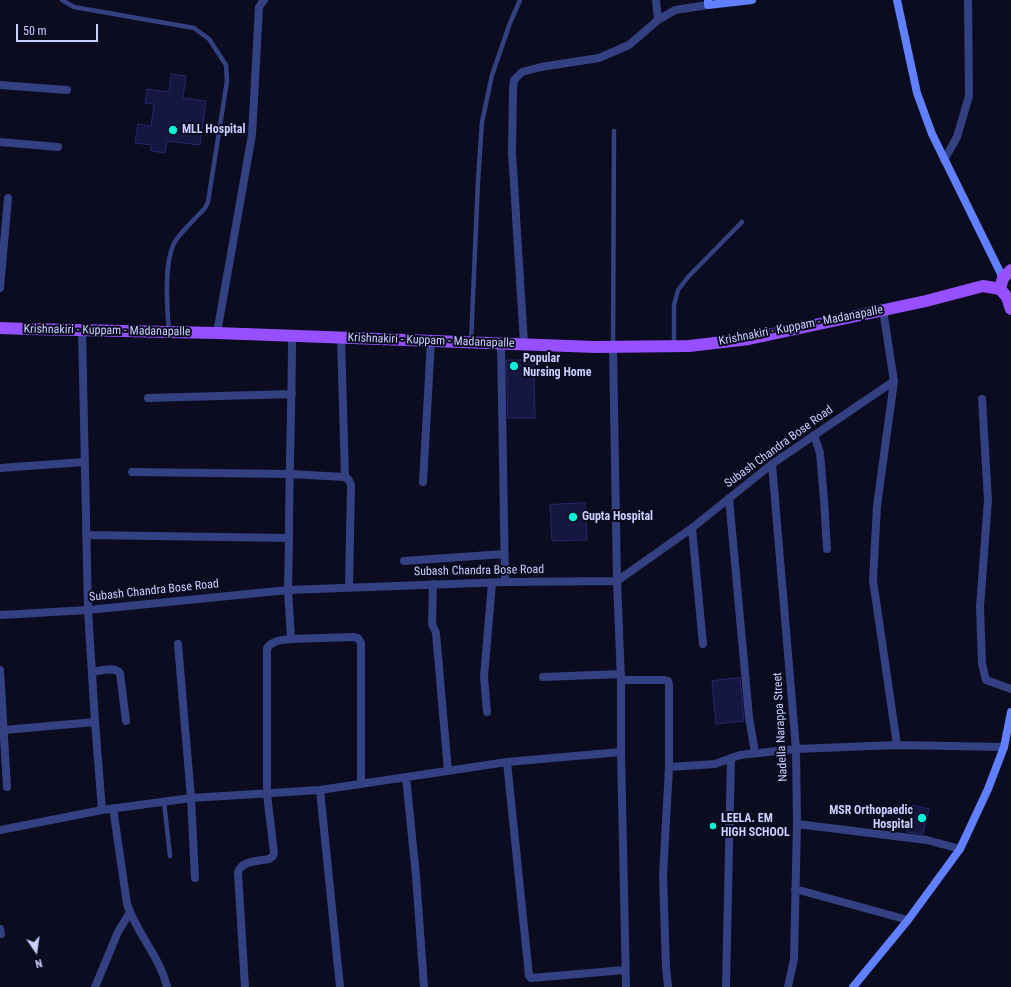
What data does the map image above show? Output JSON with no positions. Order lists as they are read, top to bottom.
{
  "streets": {
    "main road": ["Krishnakiri - Kuppam - Madanapalle"],
    "street": ["Subash Chandra Bose Road", "Nadella Narappa Street"]
  },
  "crossings": [
    ["Subash Chandra Bose Road", "Nadella Narappa Street"]
  ],
  "places": [
    "MLL Hospital",
    "Popular Nursing Home",
    "Gupta Hospital",
    "MSR Orthopaedic Hospital",
    "LEELA. EM HIGH SCHOOL"
  ],
  "scale_bar": "50 m",
  "north": "bottom"
}
